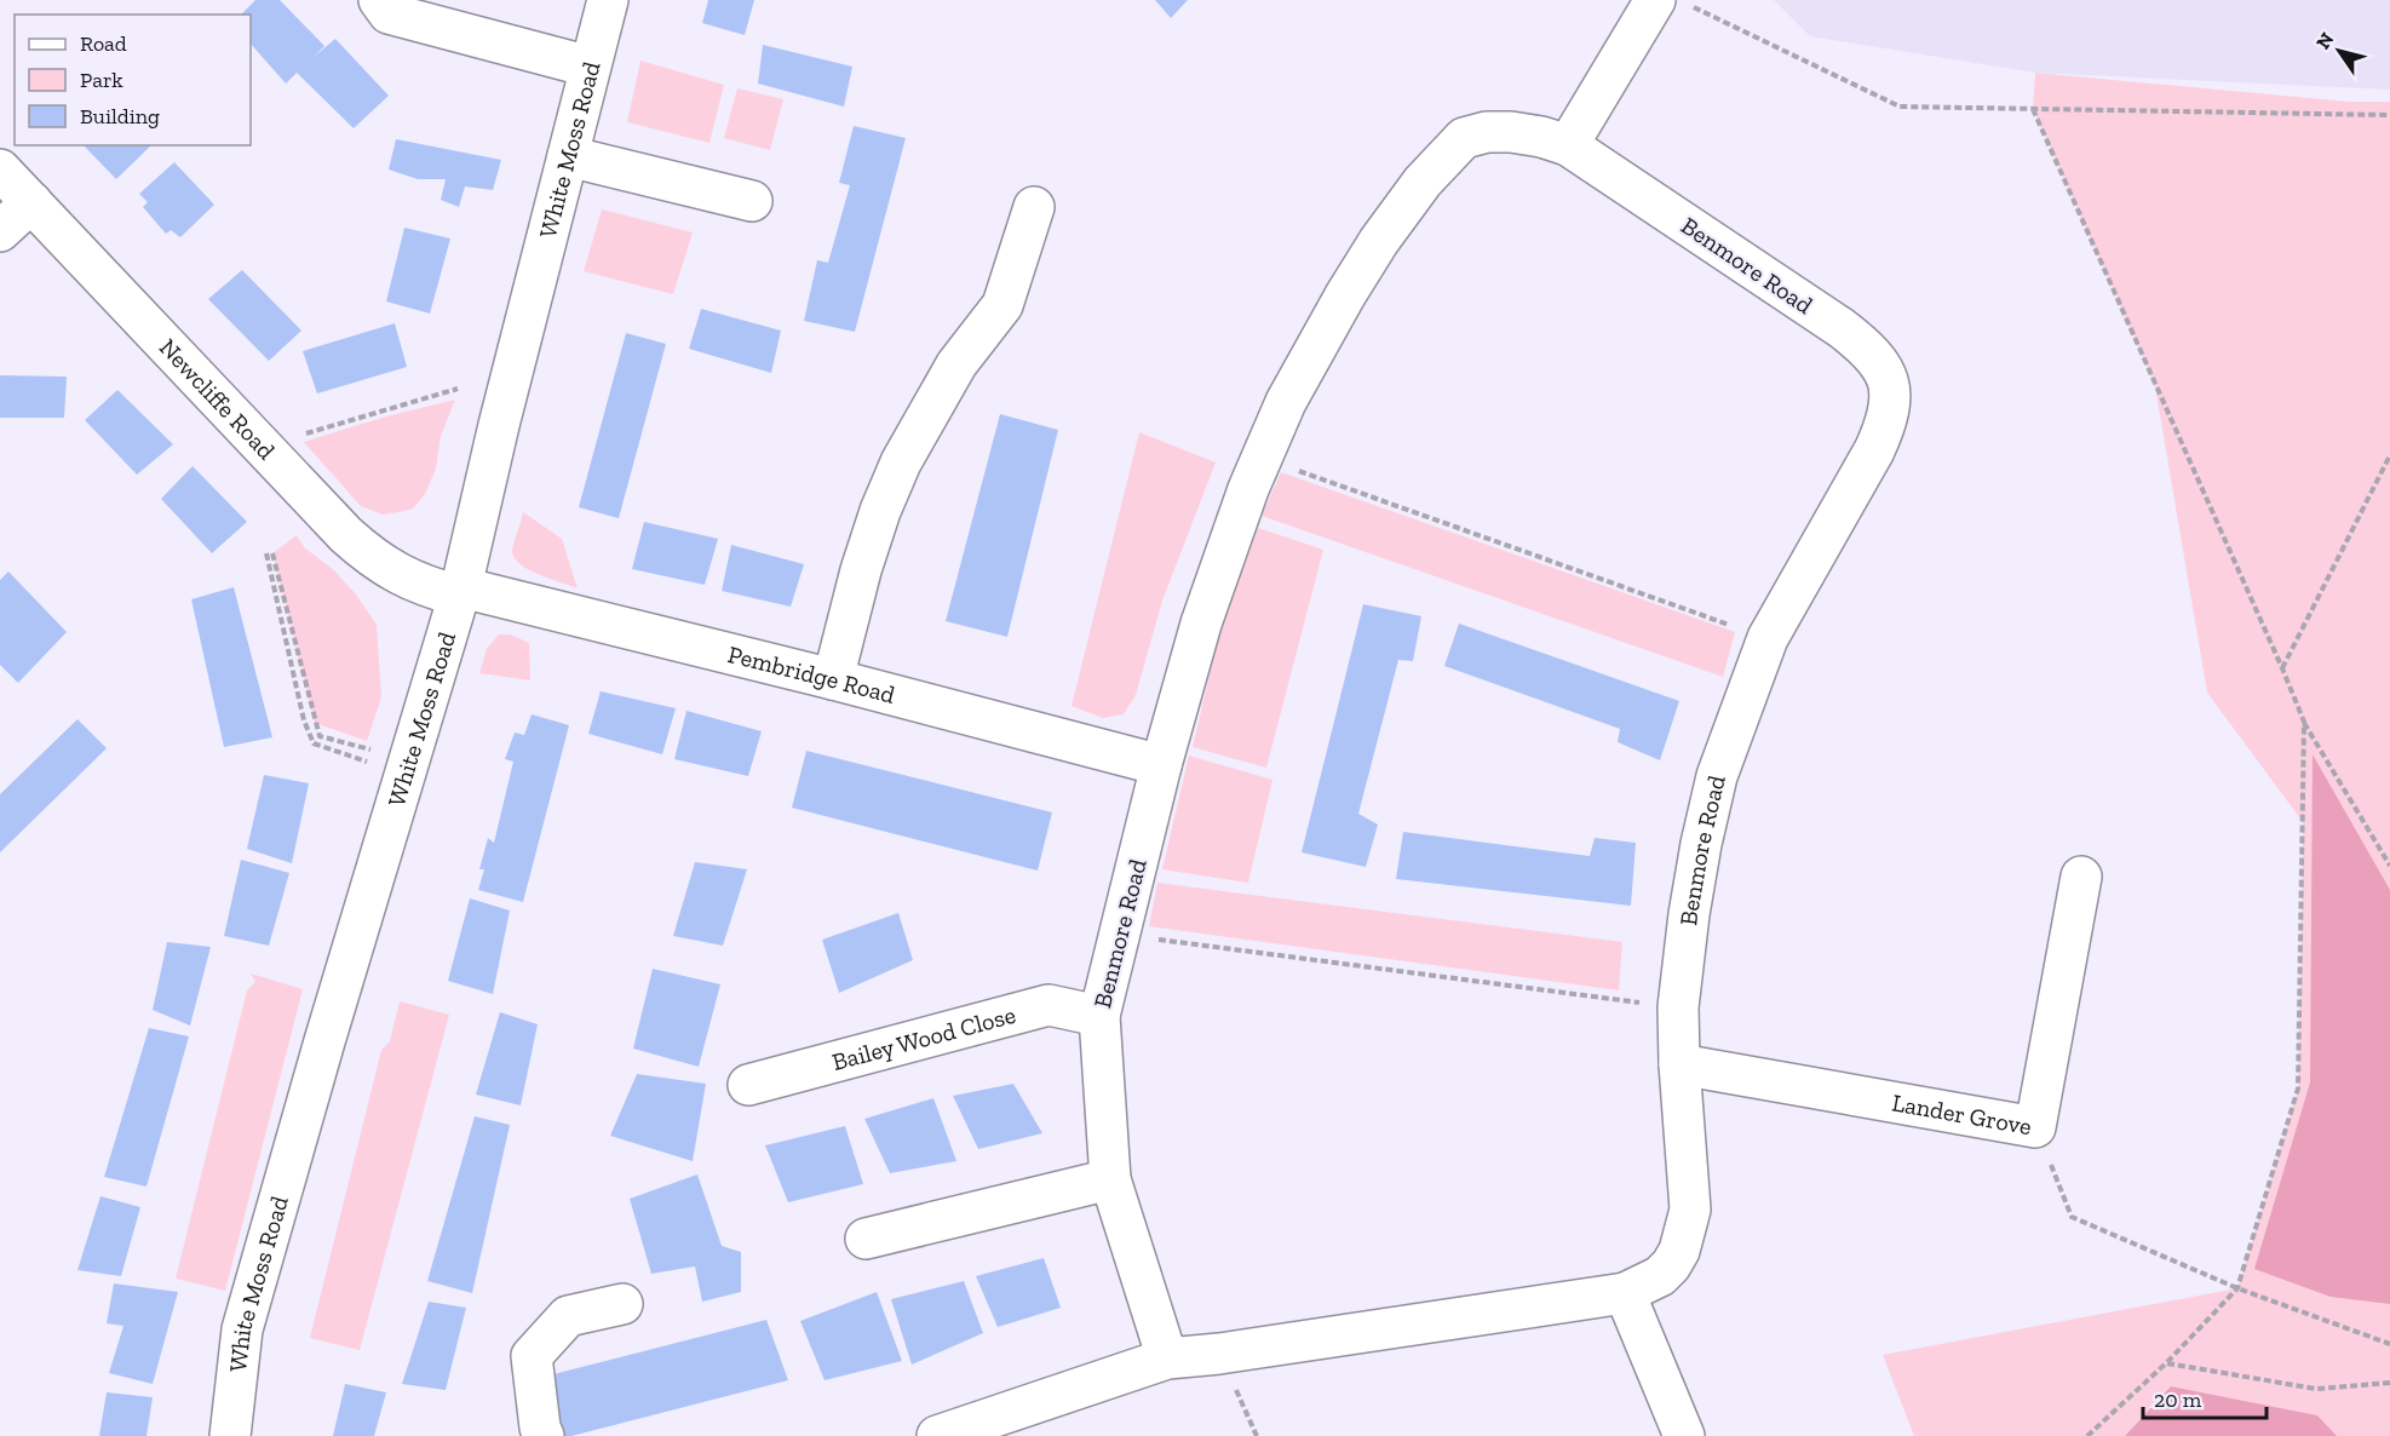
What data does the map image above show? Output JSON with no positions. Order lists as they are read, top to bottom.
{
  "streets": {
    "street": [
      "White Moss Road",
      "Benmore Road",
      "Newcliffe Road",
      "Pembridge Road",
      "Bailey Wood Close",
      "Lander Grove"
    ]
  },
  "crossings": [
    ["White Moss Road", "Newcliffe Road"],
    ["White Moss Road", "Pembridge Road"],
    ["Benmore Road", "Pembridge Road"],
    ["Benmore Road", "Bailey Wood Close"],
    ["Benmore Road", "Lander Grove"],
    ["Newcliffe Road", "Pembridge Road"]
  ],
  "legend": ["Road", "Park", "Building"],
  "scale_bar": "20 m",
  "north": "top left"
}
